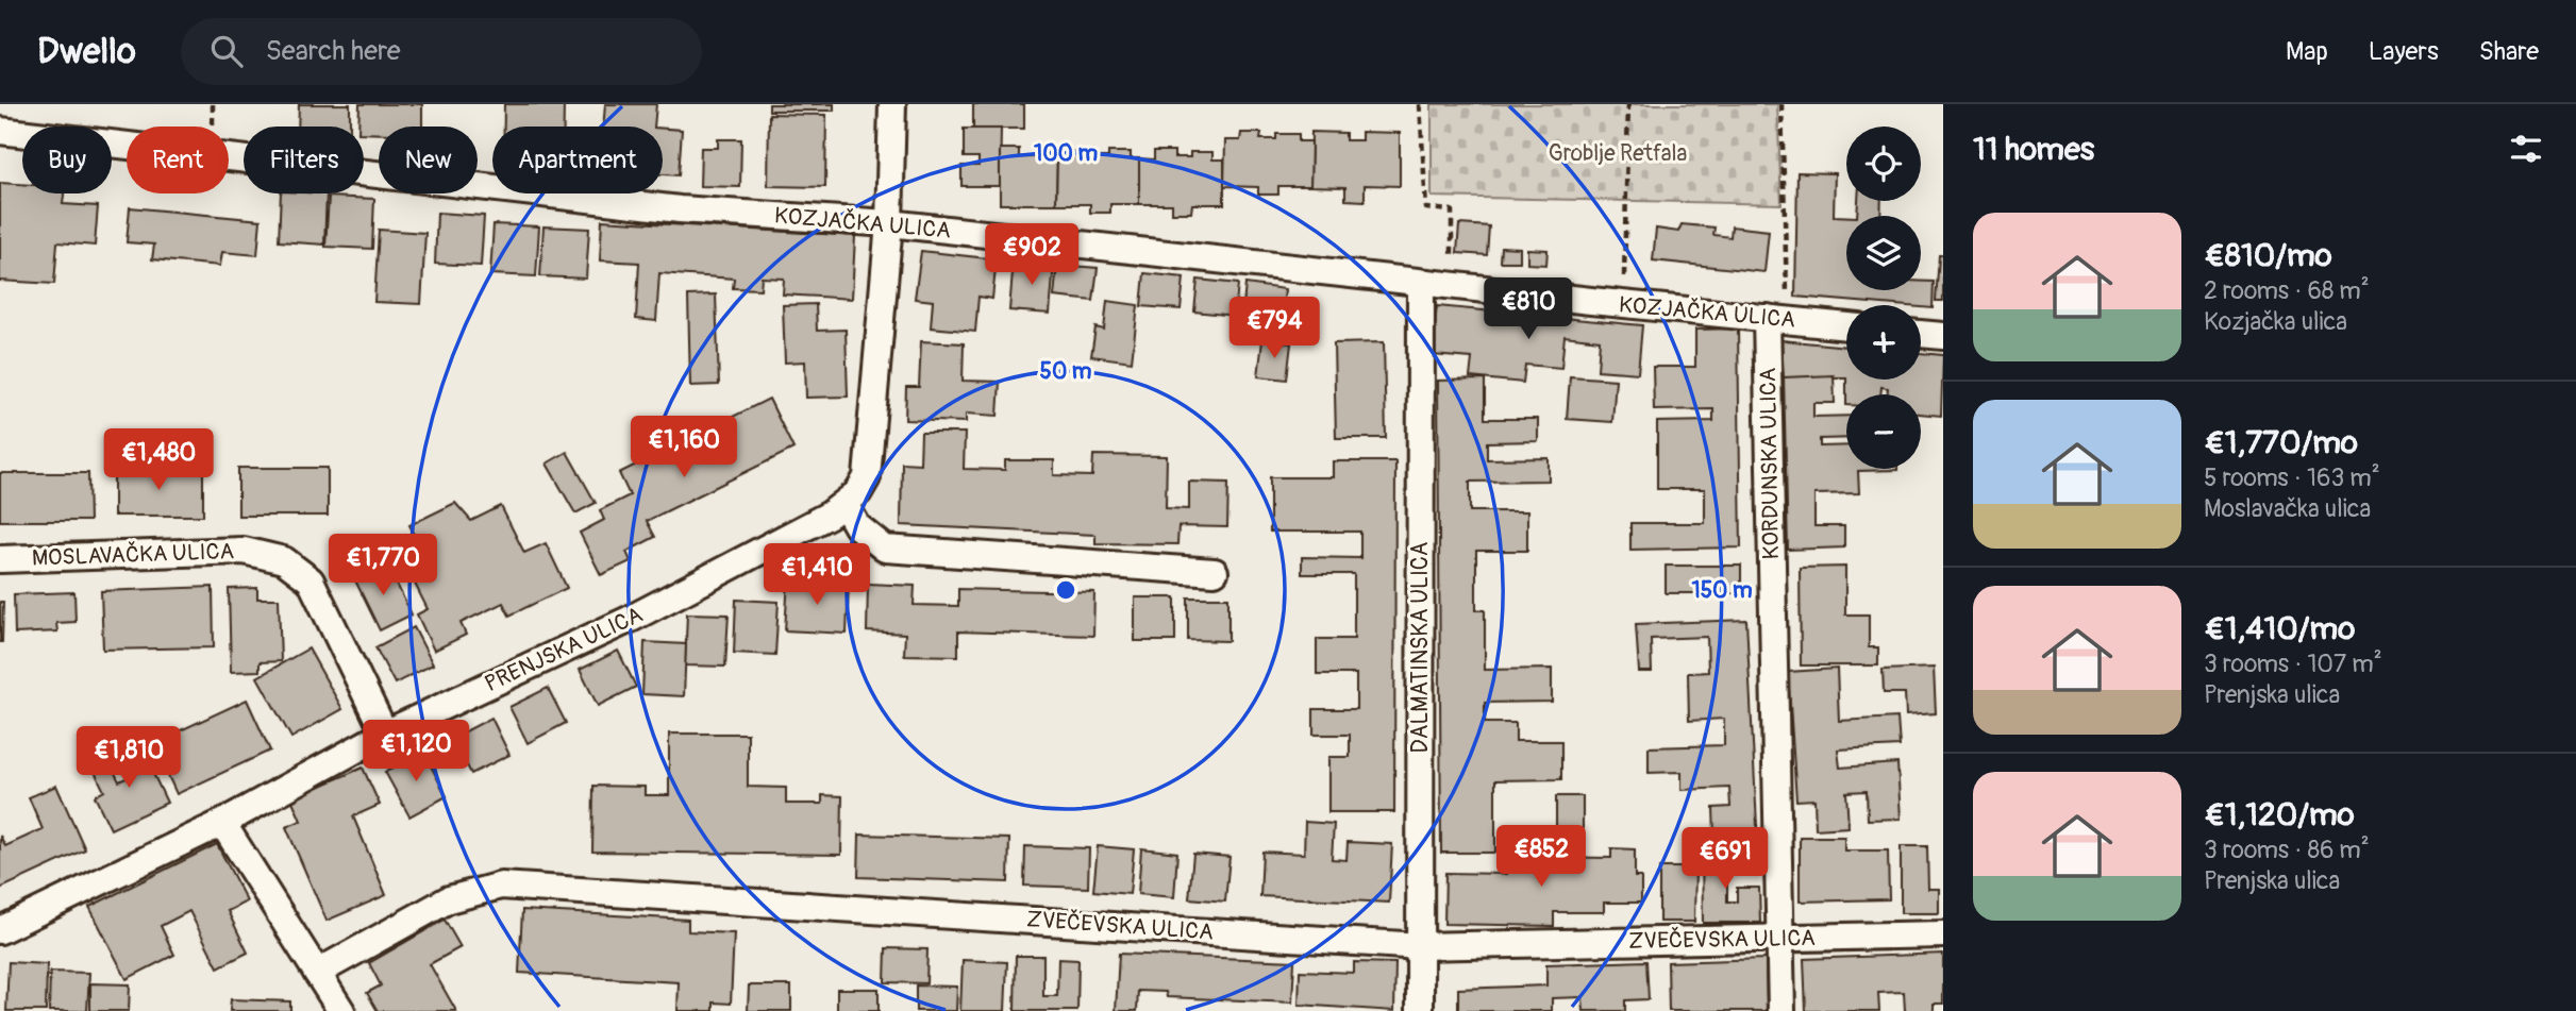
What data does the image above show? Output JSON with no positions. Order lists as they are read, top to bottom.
{
  "streets": {
    "street": [
      "KOZJAČKA ULICA",
      "KORDUNSKA ULICA",
      "MOSLAVAČKA ULICA",
      "DALMATINSKA ULICA",
      "PRENJSKA ULICA",
      "ZVEČEVSKA ULICA"
    ]
  },
  "crossings": [
    ["KOZJAČKA ULICA", "KORDUNSKA ULICA"],
    ["KOZJAČKA ULICA", "DALMATINSKA ULICA"],
    ["KOZJAČKA ULICA", "PRENJSKA ULICA"],
    ["KORDUNSKA ULICA", "ZVEČEVSKA ULICA"],
    ["MOSLAVAČKA ULICA", "PRENJSKA ULICA"],
    ["DALMATINSKA ULICA", "ZVEČEVSKA ULICA"]
  ],
  "parks": ["Groblje Retfala"],
  "page": {
    "header": "Dwello",
    "search": "Search here",
    "nav": ["Map", "Layers", "Share"],
    "heading": "11 homes",
    "map_buttons": ["+", "−"],
    "chip": [
      "Buy",
      "Rent",
      "Filters",
      "New",
      "Apartment"
    ],
    "list": [
      {
        "name": "€810/mo",
        "note": "2 rooms · 68 m² · Kozjačka ulica"
      },
      {
        "name": "€1,770/mo",
        "note": "5 rooms · 163 m² · Moslavačka ulica"
      },
      {
        "name": "€1,410/mo",
        "note": "3 rooms · 107 m² · Prenjska ulica"
      },
      {
        "name": "€1,120/mo",
        "note": "3 rooms · 86 m² · Prenjska ulica"
      }
    ],
    "price": [
      "€902",
      "€810",
      "€794",
      "€1,160",
      "€1,480",
      "€1,770",
      "€1,410",
      "€1,120",
      "€1,810",
      "€852",
      "€691"
    ]
  },
  "rings": ["100 m", "50 m", "150 m"]
}
